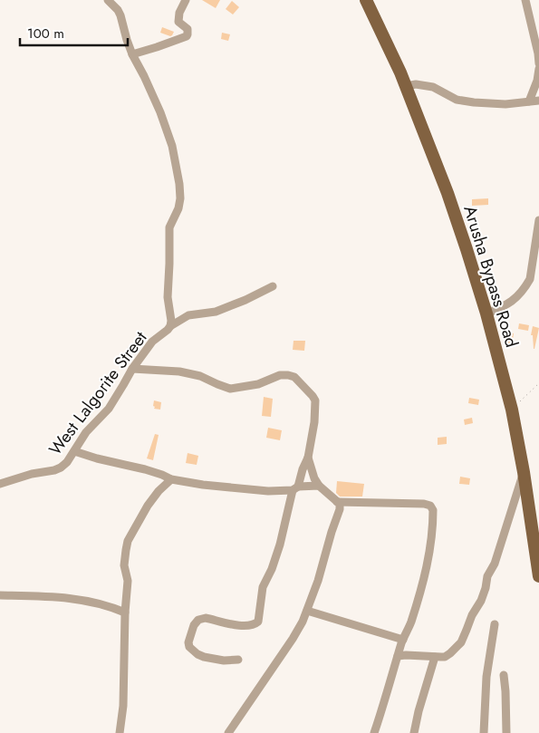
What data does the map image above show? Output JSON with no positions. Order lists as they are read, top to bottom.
{
  "streets": {
    "main road": ["Arusha Bypass Road"],
    "street": ["West Lalgorite Street"]
  },
  "scale_bar": "100 m"
}
